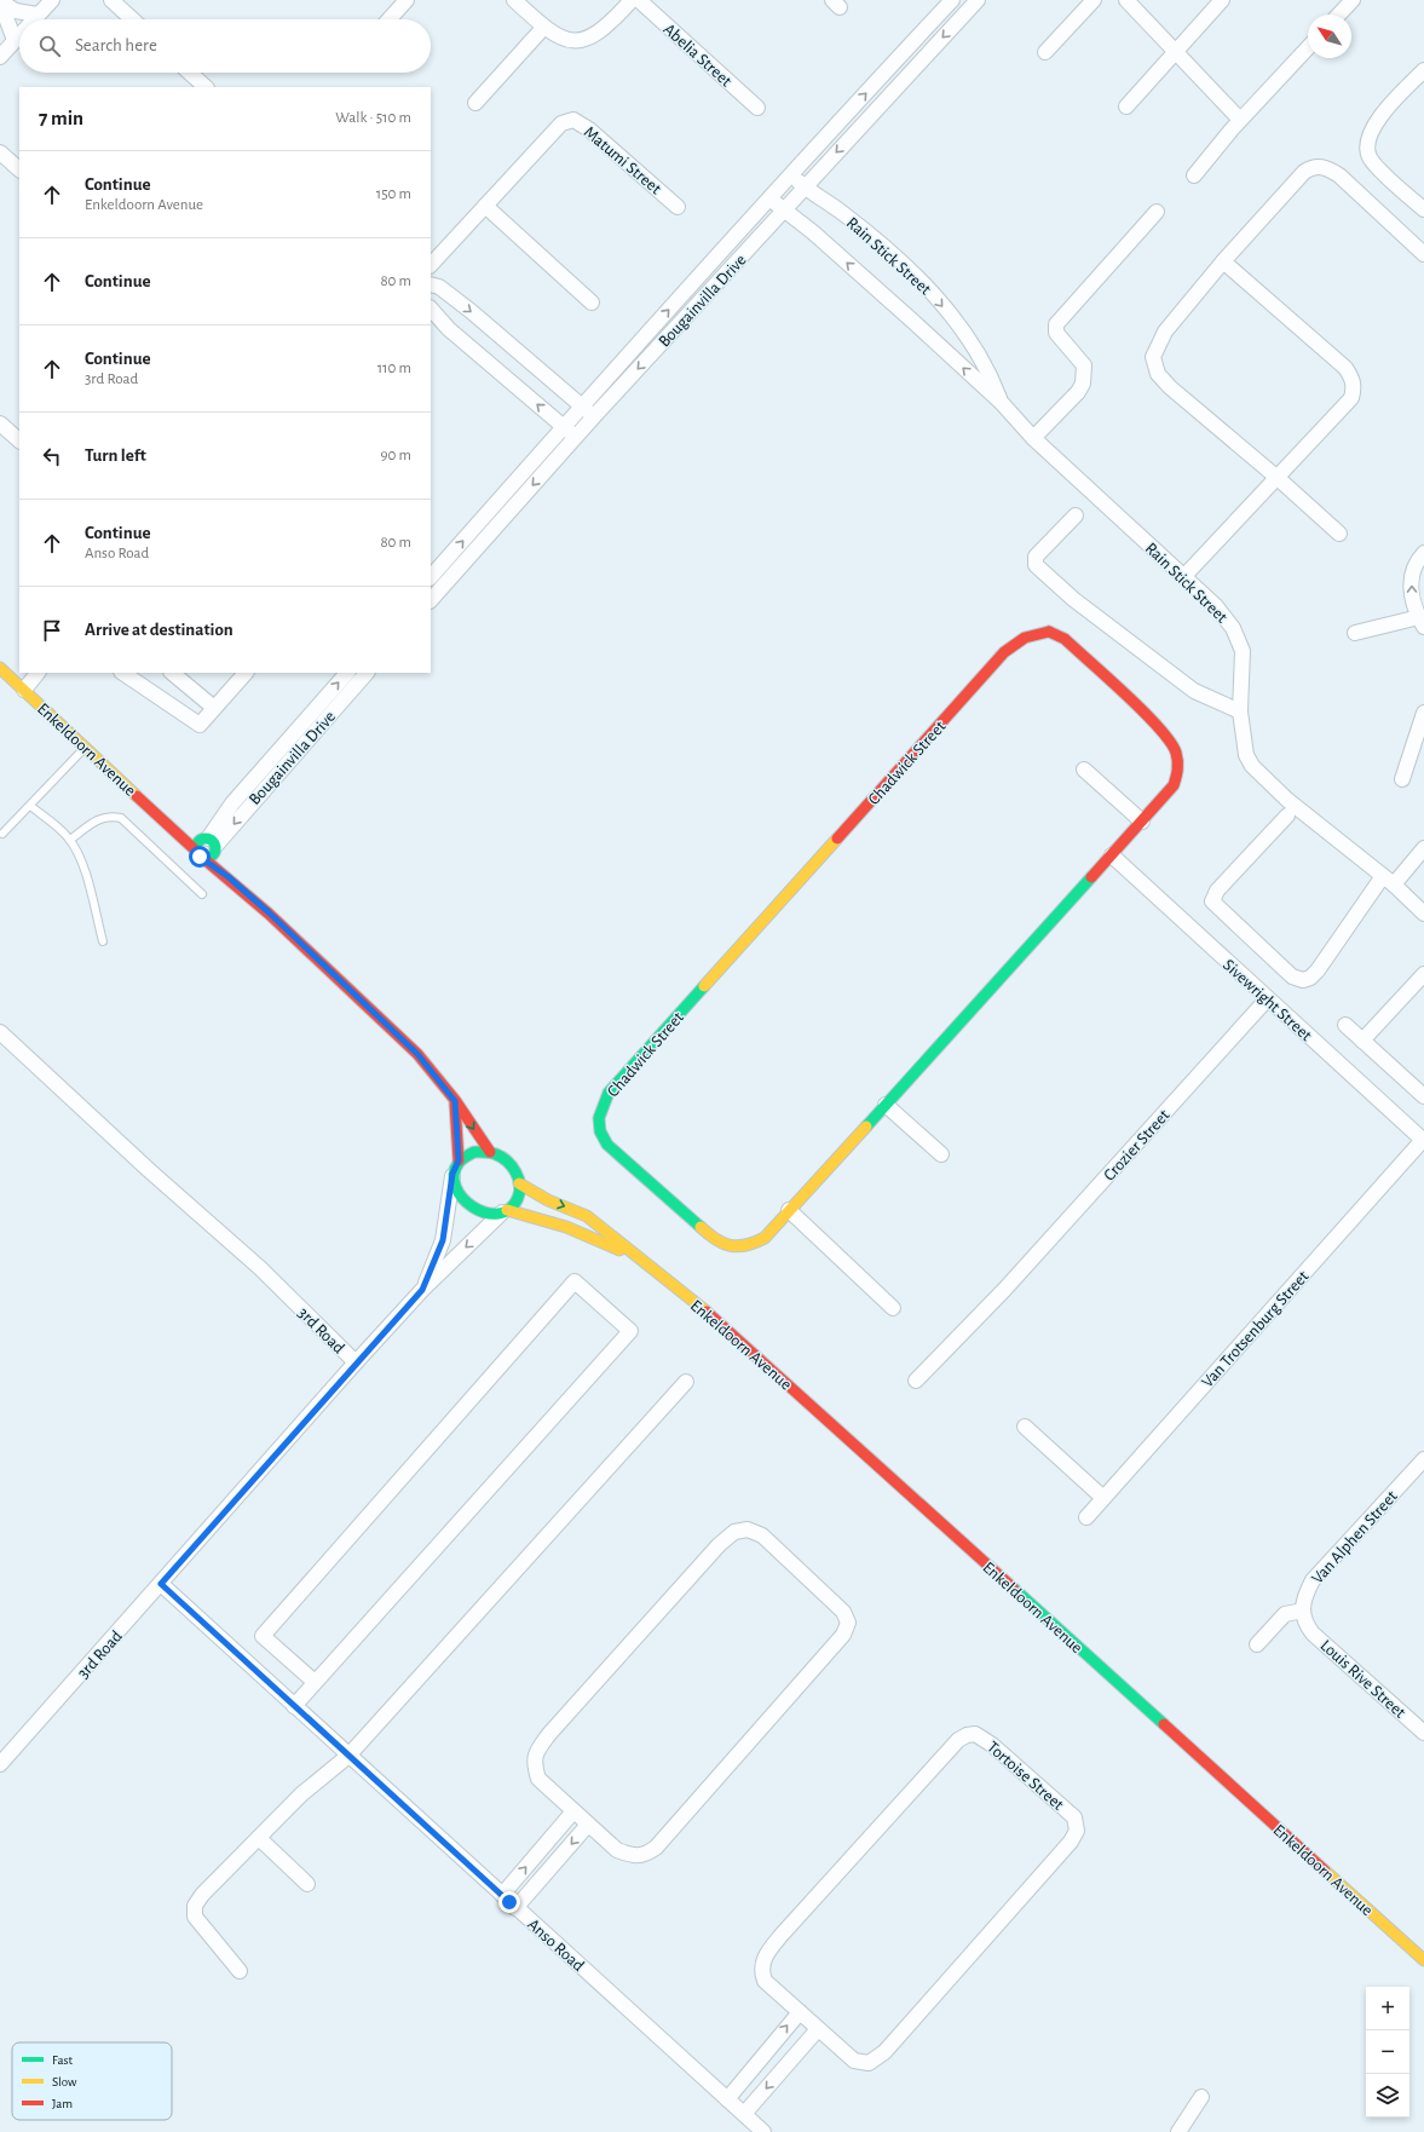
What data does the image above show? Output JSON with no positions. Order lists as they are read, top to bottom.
{
  "streets": {
    "street": [
      "Abelia Street",
      "Matumi Street",
      "Rain Stick Street",
      "Bougainvilla Drive",
      "Enkeldoorn Avenue",
      "Chadwick Street",
      "Sivewright Street",
      "Crozier Street",
      "Van Trotsenburg Street",
      "3rd Road",
      "Van Alphen Street",
      "Louis Rive Street",
      "Tortoise Street",
      "Anso Road"
    ]
  },
  "crossings": [
    ["Rain Stick Street", "Bougainvilla Drive"],
    ["Bougainvilla Drive", "Enkeldoorn Avenue"],
    ["Chadwick Street", "Sivewright Street"],
    ["Sivewright Street", "Crozier Street"],
    ["Sivewright Street", "Van Trotsenburg Street"],
    ["3rd Road", "Anso Road"],
    ["Van Alphen Street", "Louis Rive Street"]
  ],
  "legend": ["Fast", "Slow", "Jam"],
  "north": "top left",
  "page": {
    "search": "Search here",
    "heading": ["7 min", "Walk · 510 m"],
    "list": [
      ["Continue", "Enkeldoorn Avenue", "150 m"],
      ["Continue", "80 m"],
      ["Continue", "3rd Road", "110 m"],
      ["Turn left", "90 m"],
      ["Continue", "Anso Road", "80 m"],
      "Arrive at destination"
    ],
    "map_buttons": ["+", "−"]
  }
}
